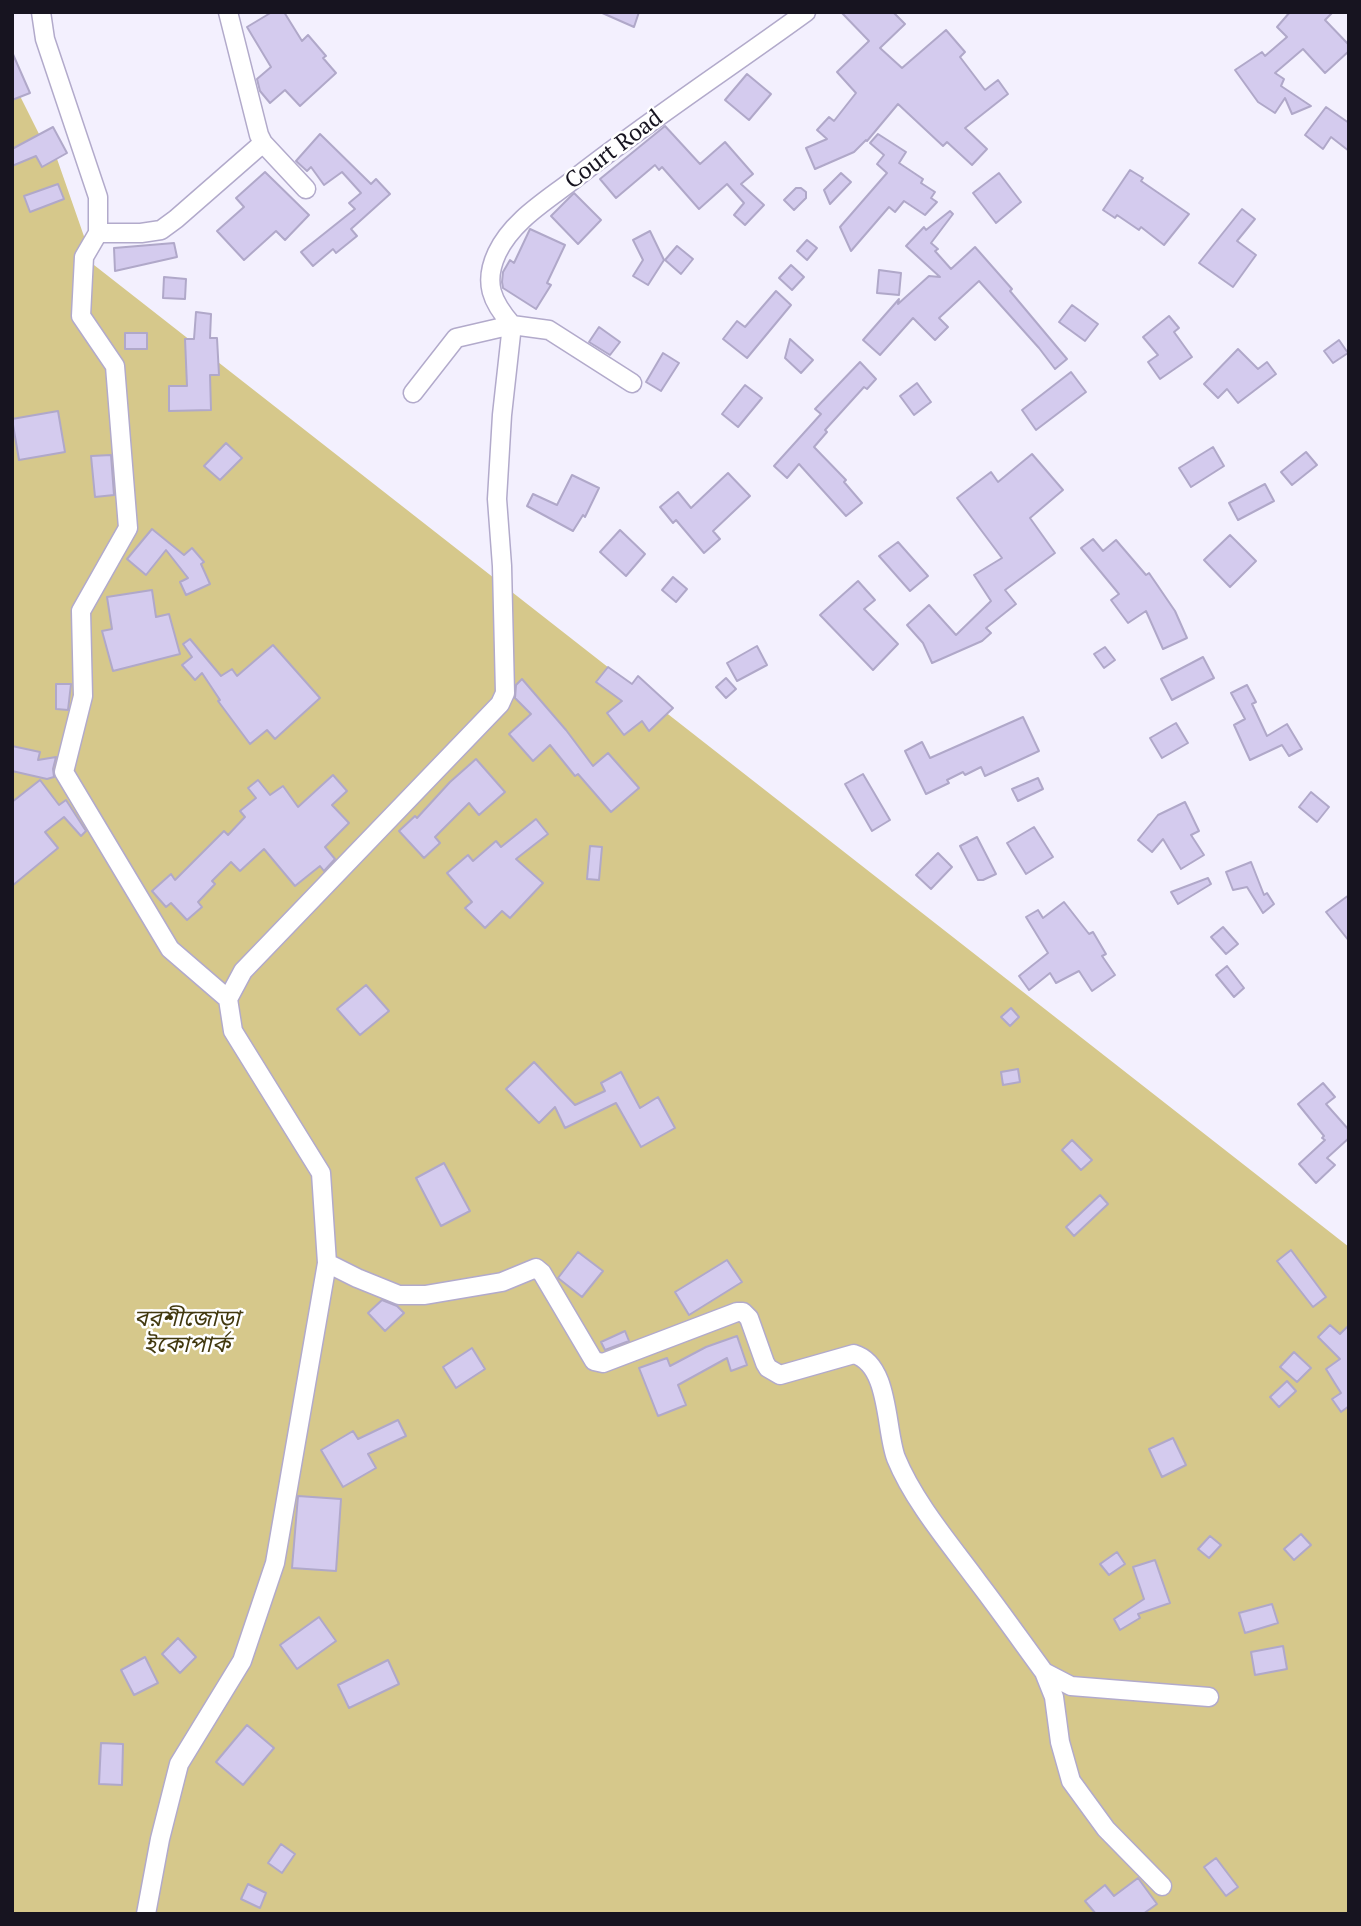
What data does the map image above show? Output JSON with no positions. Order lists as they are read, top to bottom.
{
  "streets": {
    "street": ["Court Road"]
  },
  "parks": ["বরশীজোড়া ইকোপার্ক"]
}
